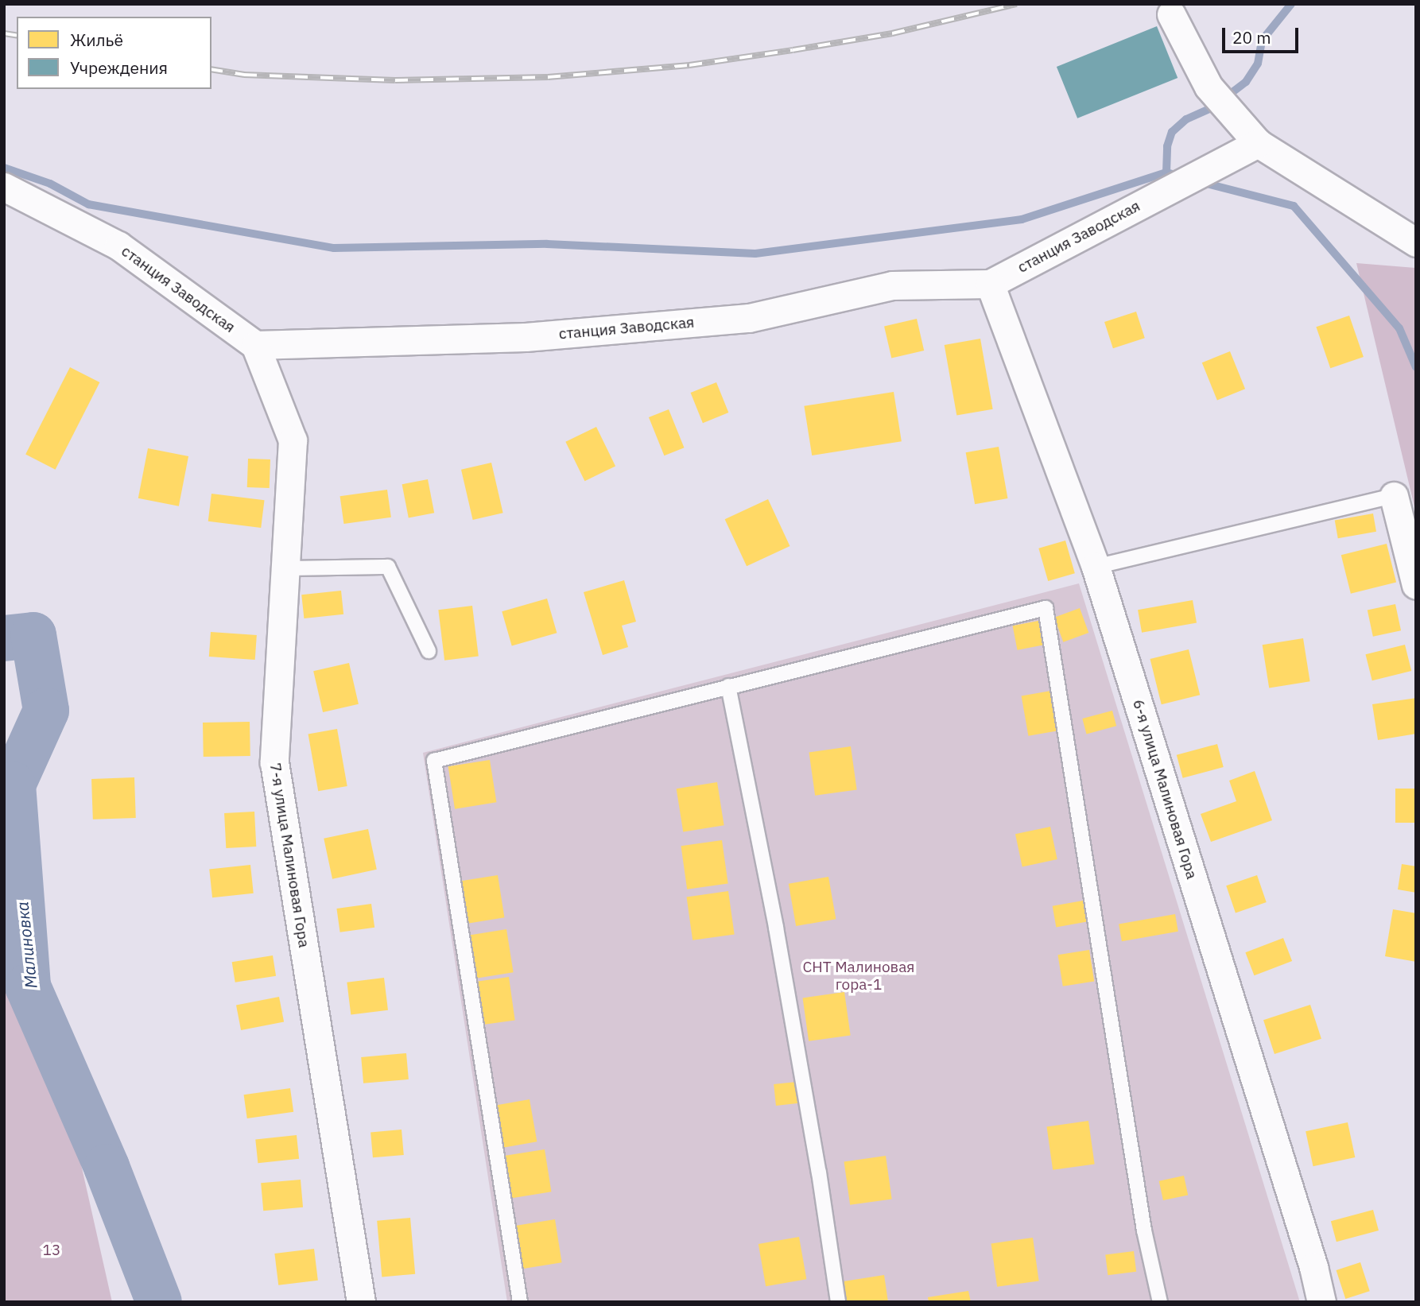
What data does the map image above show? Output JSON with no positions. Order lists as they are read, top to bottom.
{
  "streets": {
    "street": ["станция Заводская", "6-я улица Малиновая Гора", "7-я улица Малиновая Гора"]
  },
  "crossings": [
    ["станция Заводская", "6-я улица Малиновая Гора"],
    ["станция Заводская", "7-я улица Малиновая Гора"]
  ],
  "water": ["Малиновка"],
  "parks": ["СНТ Малиновая гора-1", "13"],
  "legend": ["Жильё", "Учреждения"],
  "scale_bar": "20 m"
}
